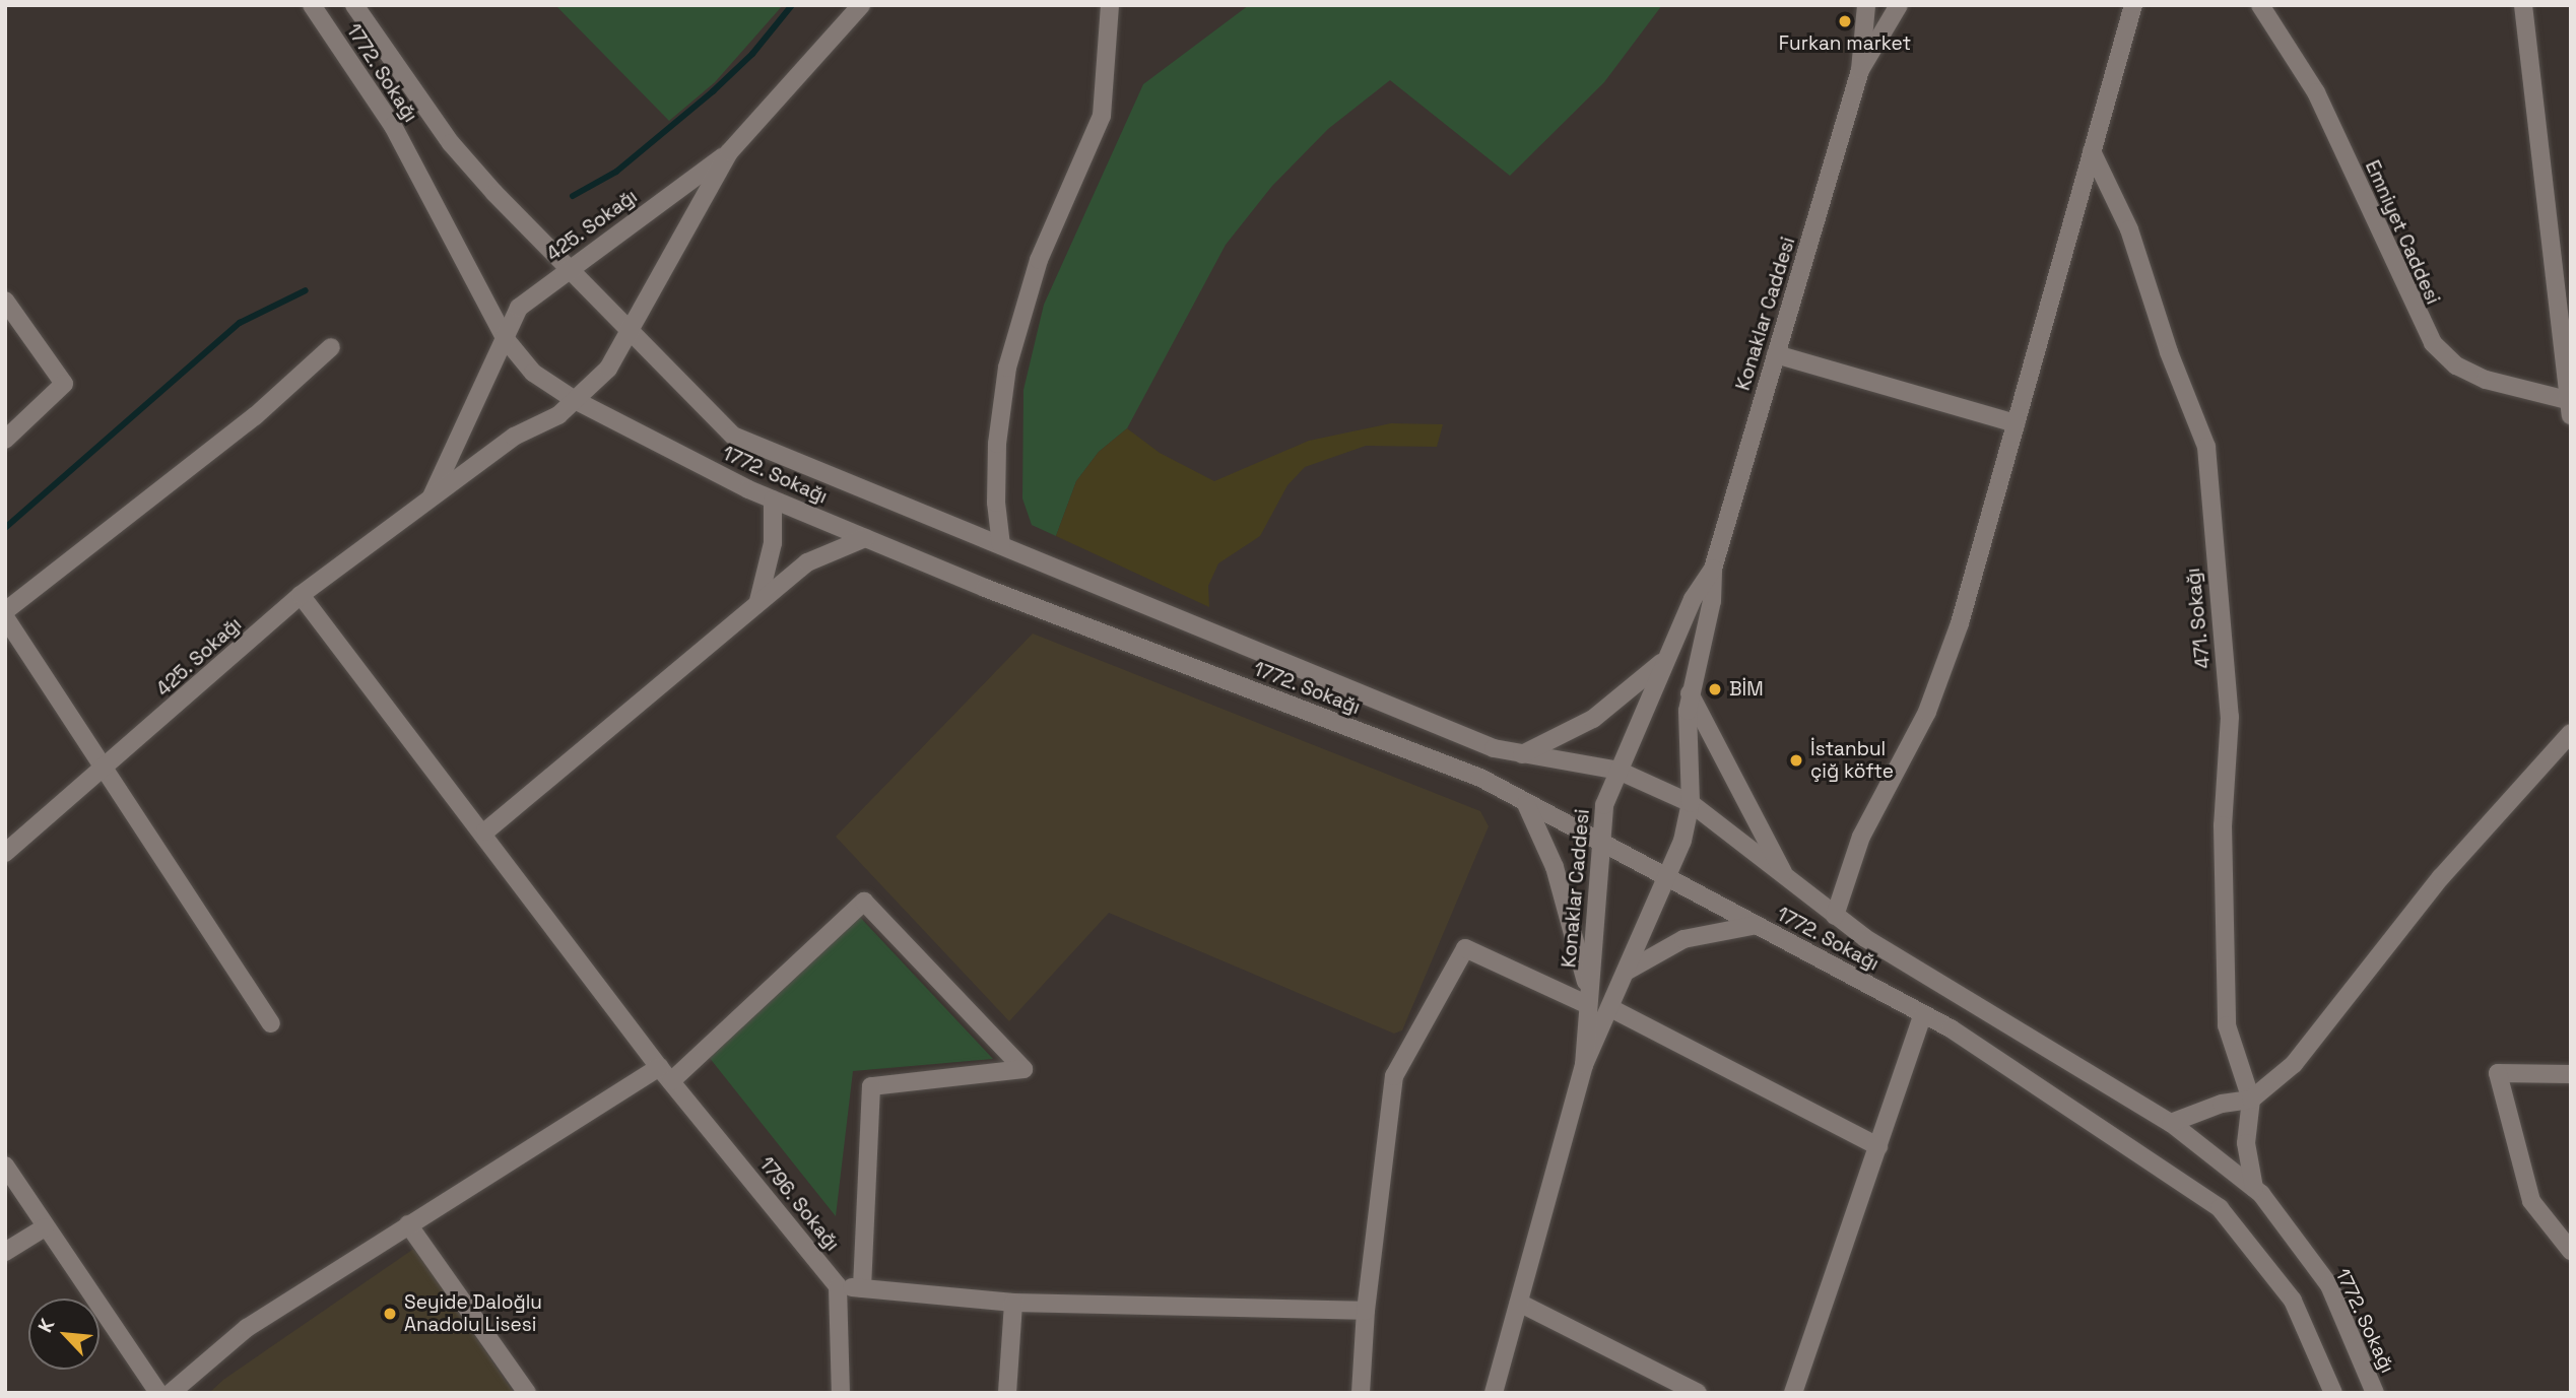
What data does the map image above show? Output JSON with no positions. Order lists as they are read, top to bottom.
{
  "streets": {
    "street": [
      "1772. Sokağı",
      "425. Sokağı",
      "Emniyet Caddesi",
      "Konaklar Caddesi",
      "471. Sokağı",
      "1796. Sokağı"
    ]
  },
  "crossings": [
    ["1772. Sokağı", "425. Sokağı"],
    ["1772. Sokağı", "Konaklar Caddesi"],
    ["425. Sokağı", "1796. Sokağı"]
  ],
  "places": [
    "Furkan market",
    "BİM",
    "İstanbul çiğ köfte",
    "Seyide Daloğlu Anadolu Lisesi"
  ],
  "north": "top left"
}
